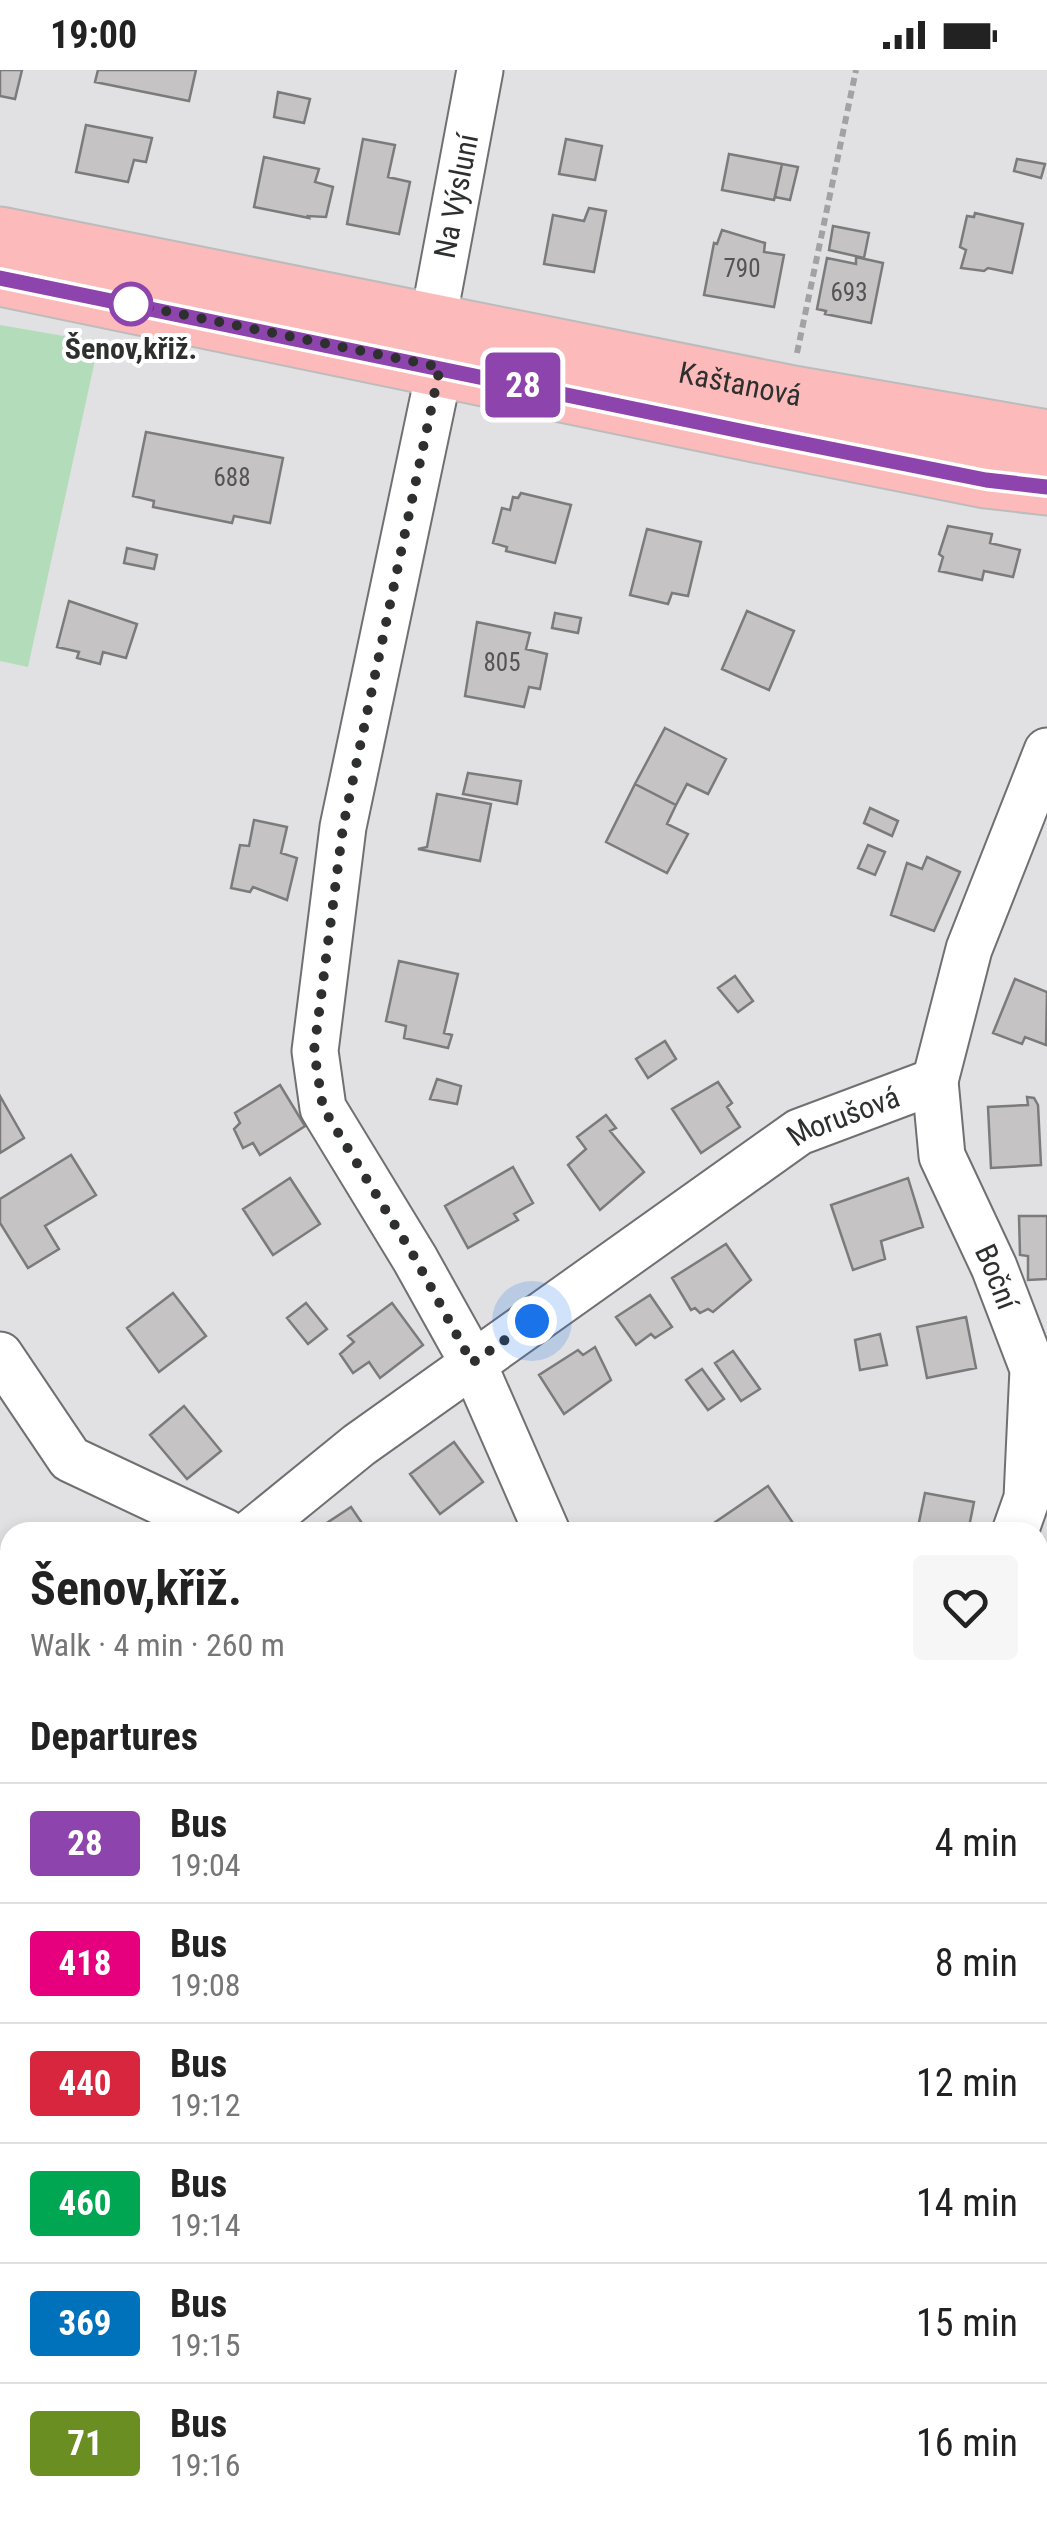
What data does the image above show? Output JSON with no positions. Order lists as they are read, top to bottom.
{
  "streets": {
    "main road": ["Kaštanová"],
    "street": ["Na Výsluní", "Morušová", "Boční"]
  },
  "crossings": [
    ["Na Výsluní", "Kaštanová"],
    ["Na Výsluní", "Morušová"],
    ["Morušová", "Boční"]
  ],
  "places": ["Šenov,křiž."],
  "lines": ["bus line 28"],
  "house_numbers": [
    "790",
    "693",
    "688",
    "805"
  ],
  "page": {
    "status": "19:00",
    "on_map": "28",
    "heading": [
      ["Šenov,křiž.", "Walk · 4 min · 260 m"],
      "Departures"
    ],
    "list": [
      {
        "mark": "28",
        "name": "Bus",
        "note": "19:04",
        "value": "4 min"
      },
      {
        "mark": "418",
        "name": "Bus",
        "note": "19:08",
        "value": "8 min"
      },
      {
        "mark": "440",
        "name": "Bus",
        "note": "19:12",
        "value": "12 min"
      },
      {
        "mark": "460",
        "name": "Bus",
        "note": "19:14",
        "value": "14 min"
      },
      {
        "mark": "369",
        "name": "Bus",
        "note": "19:15",
        "value": "15 min"
      },
      {
        "mark": "71",
        "name": "Bus",
        "note": "19:16",
        "value": "16 min"
      }
    ]
  }
}
